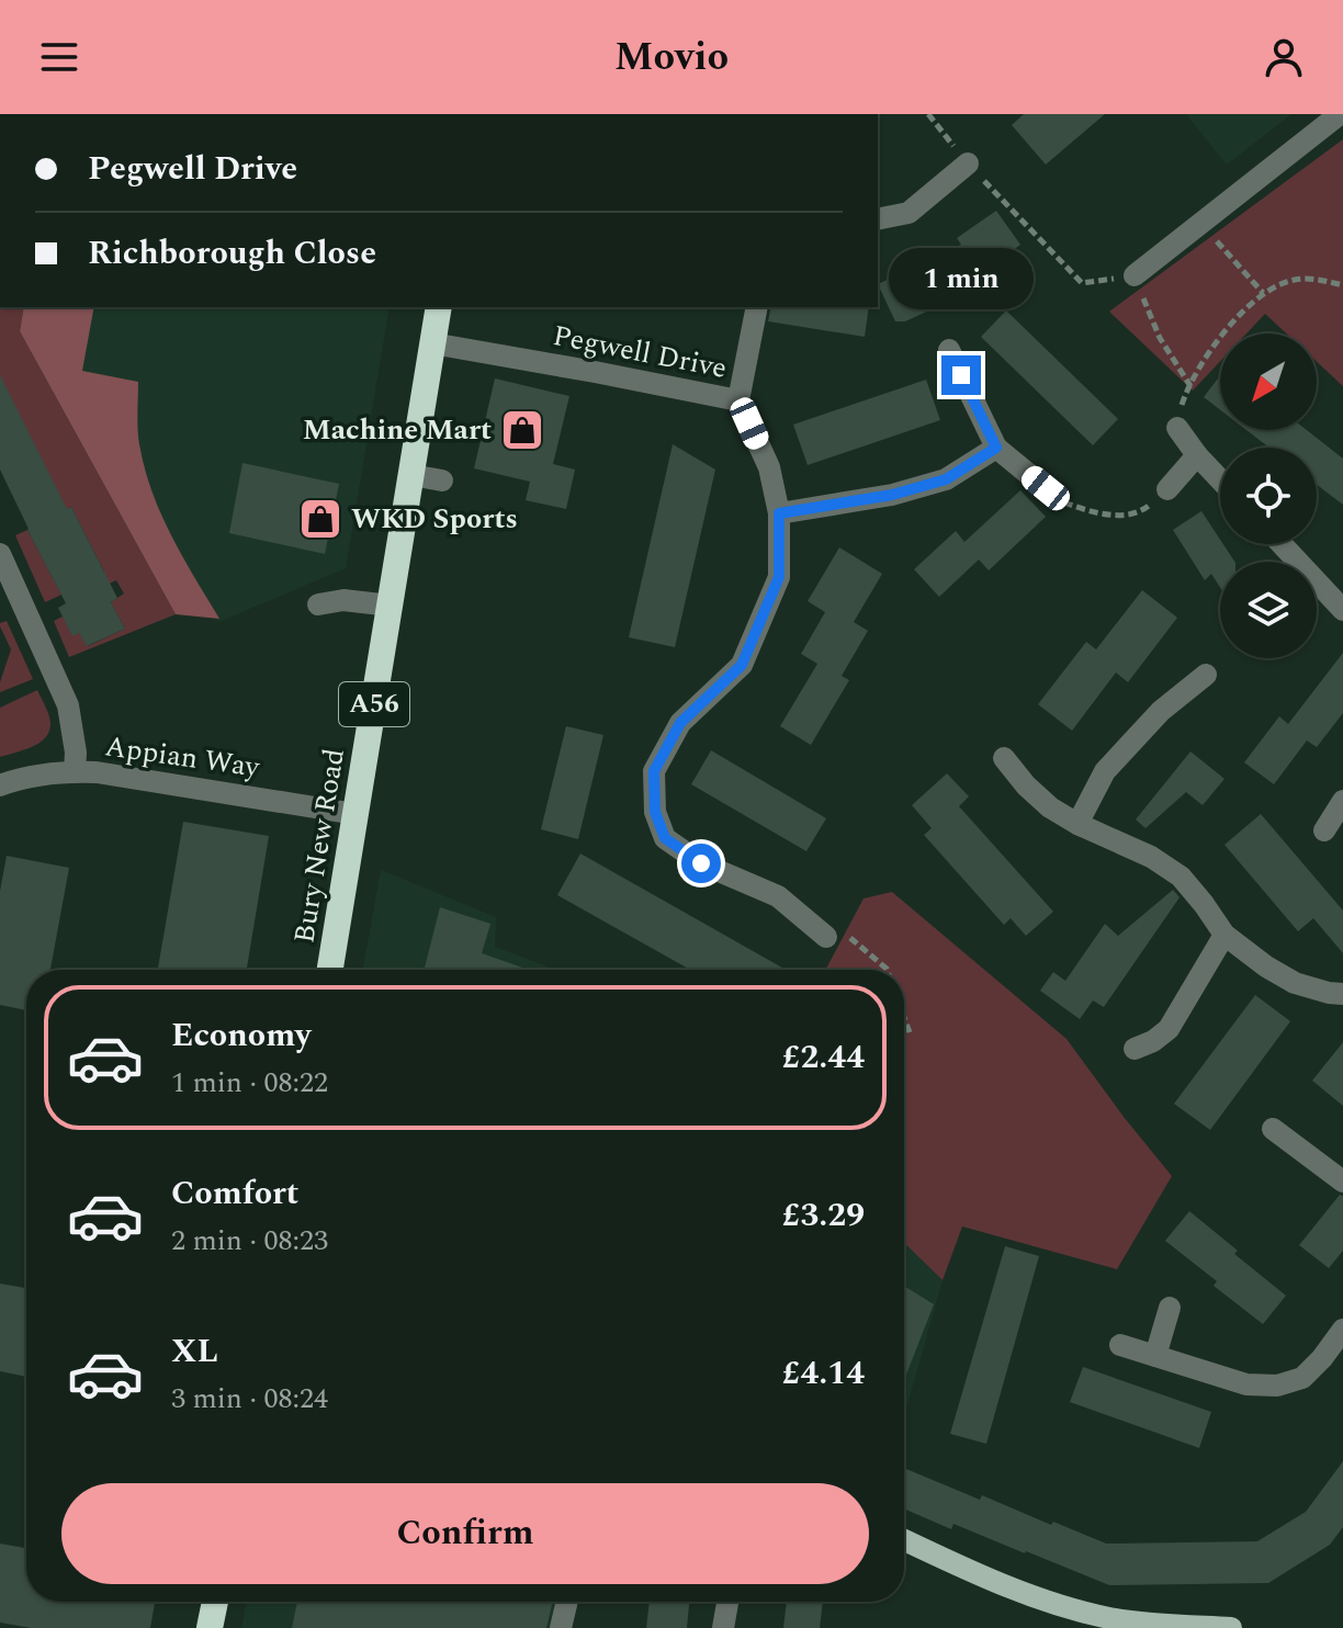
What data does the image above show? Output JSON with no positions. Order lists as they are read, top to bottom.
{
  "streets": {
    "highway": ["A56", "Bury New Road"],
    "street": ["Pegwell Drive", "Appian Way"]
  },
  "crossings": [
    ["Pegwell Drive", "Bury New Road"],
    ["Appian Way", "Bury New Road"]
  ],
  "places": {
    "shop": ["Machine Mart", "WKD Sports"]
  },
  "north": "bottom left",
  "page": {
    "header": "Movio",
    "banner": ["Pegwell Drive", "Richborough Close"],
    "bubble": "1 min",
    "list": [
      {
        "name": "Economy",
        "note": "1 min · 08:22",
        "value": "£2.44"
      },
      {
        "name": "Comfort",
        "note": "2 min · 08:23",
        "value": "£3.29"
      },
      {
        "name": "XL",
        "note": "3 min · 08:24",
        "value": "£4.14"
      }
    ],
    "buttons": "Confirm"
  }
}
